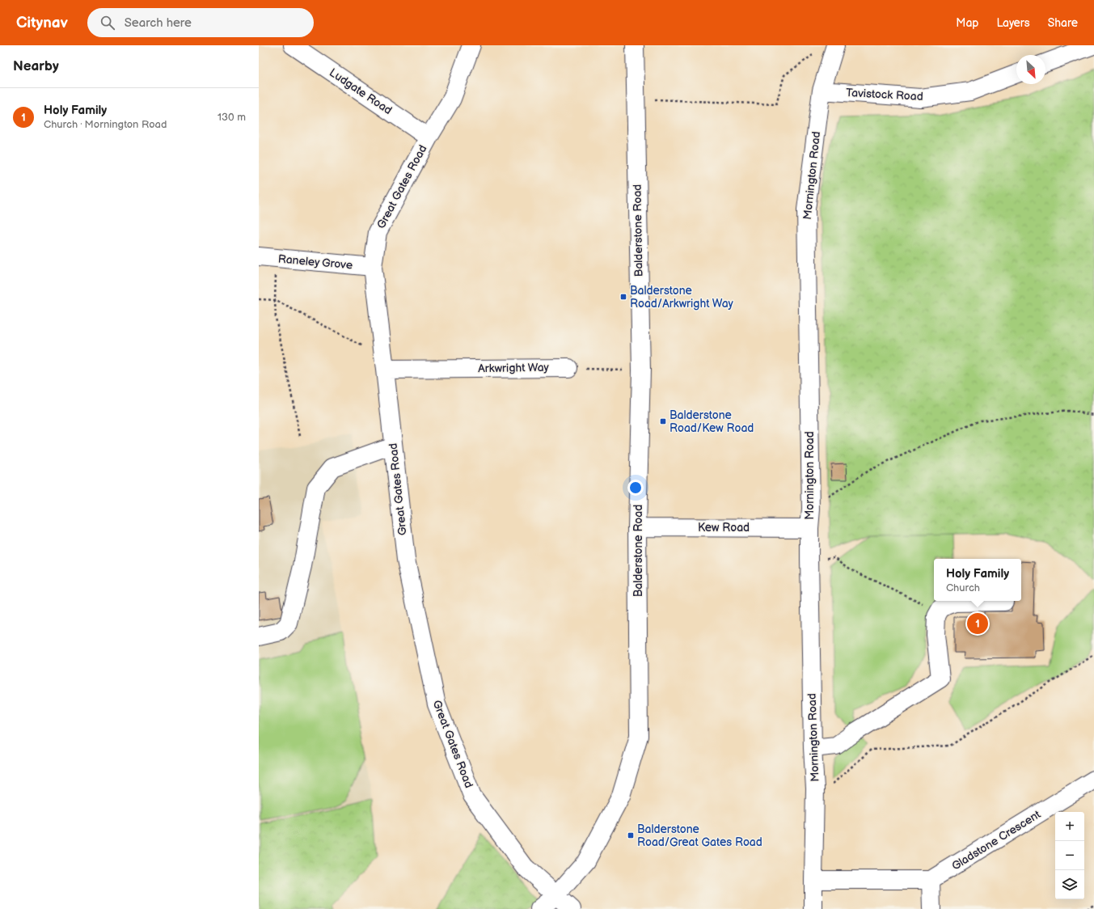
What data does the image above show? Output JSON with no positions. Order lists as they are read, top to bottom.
{
  "streets": {
    "street": [
      "Ludgate Road",
      "Tavistock Road",
      "Mornington Road",
      "Great Gates Road",
      "Balderstone Road",
      "Raneley Grove",
      "Arkwright Way",
      "Kew Road",
      "Gladstone Crescent"
    ]
  },
  "crossings": [
    ["Ludgate Road", "Great Gates Road"],
    ["Tavistock Road", "Mornington Road"],
    ["Mornington Road", "Kew Road"],
    ["Great Gates Road", "Balderstone Road"],
    ["Great Gates Road", "Raneley Grove"],
    ["Great Gates Road", "Arkwright Way"],
    ["Balderstone Road", "Kew Road"]
  ],
  "places": {
    "transit": ["Balderstone Road/Arkwright Way", "Balderstone Road/Kew Road", "Balderstone Road/Great Gates Road"]
  },
  "north": "bottom right",
  "page": {
    "header": "Citynav",
    "search": "Search here",
    "nav": ["Map", "Layers", "Share"],
    "heading": "Nearby",
    "list": [
      {
        "mark": "1",
        "name": "Holy Family",
        "note": "Church · Mornington Road",
        "value": "130 m"
      }
    ],
    "popup": ["Holy Family", "Church"],
    "pins": "1",
    "map_buttons": ["+", "−"]
  }
}
